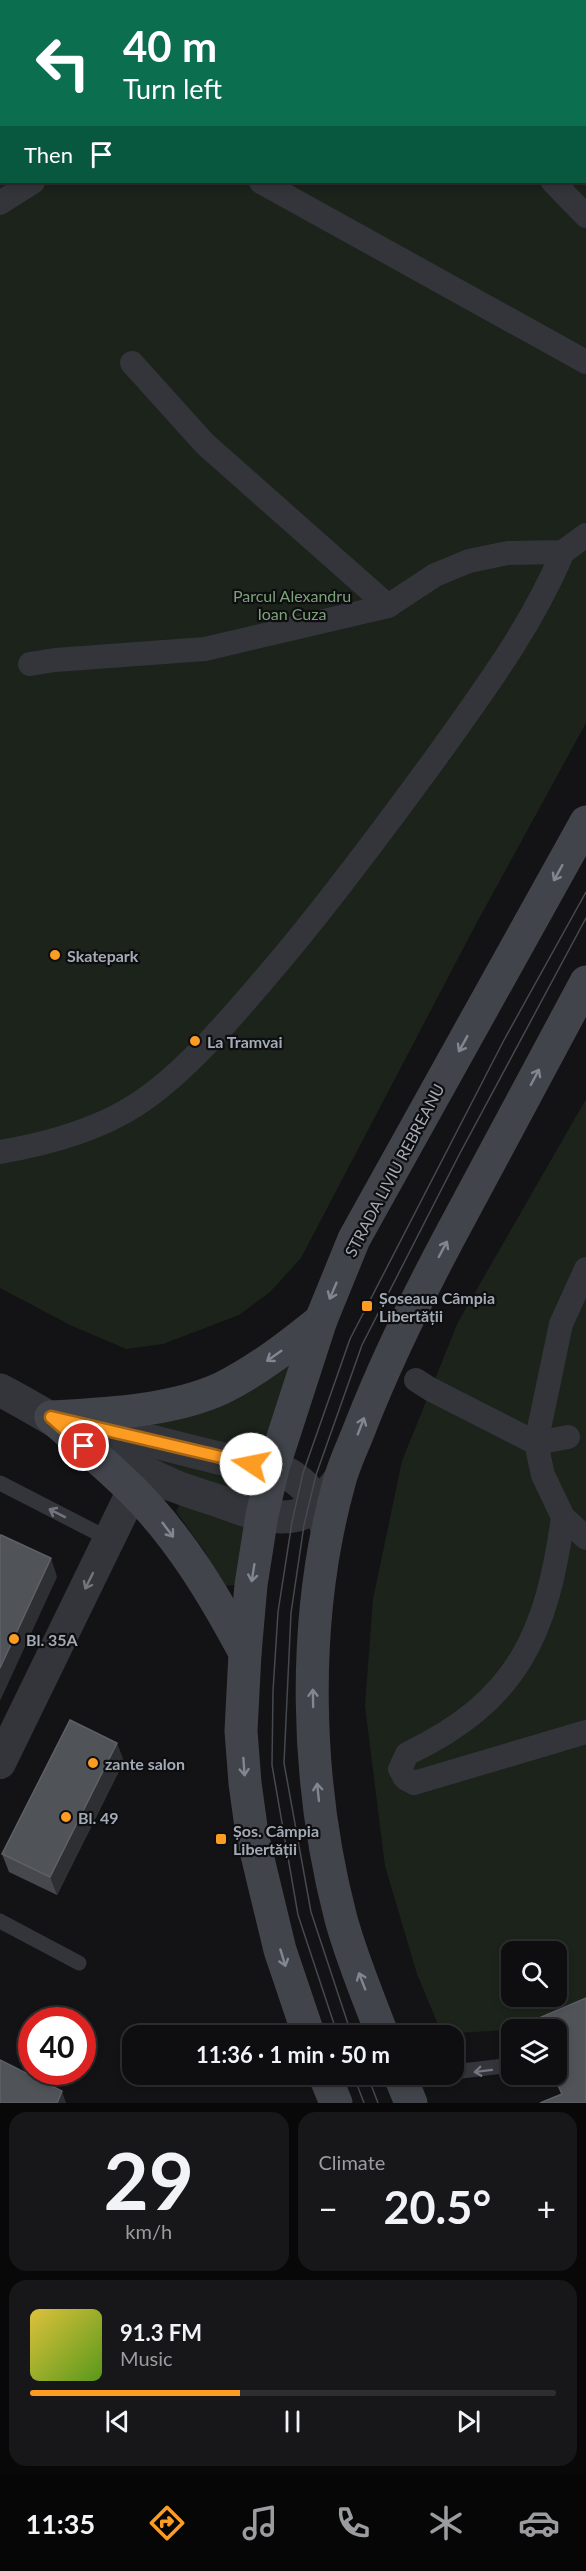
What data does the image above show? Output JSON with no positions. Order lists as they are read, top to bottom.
{
  "streets": {
    "main road": ["STRADA LIVIU REBREANU"]
  },
  "parks": ["Parcul Alexandru Ioan Cuza"],
  "places": {
    "other": [
      "Skatepark",
      "La Tramvai",
      "Bl. 35A",
      "zante salon",
      "Bl. 49"
    ],
    "transit": ["Șoseaua Câmpia Libertății", "Șos. Câmpia Libertății"]
  },
  "page": {
    "turn": ["40 m", "Turn left"],
    "then": "Then",
    "limit": "40",
    "trip": "11:36 · 1 min · 50 m",
    "tile": [
      ["29", "km/h"],
      "Climate"
    ],
    "heat": ["−", "20.5°", "+"],
    "song": ["91.3 FM", "Music"],
    "tabs": "11:35"
  }
}
